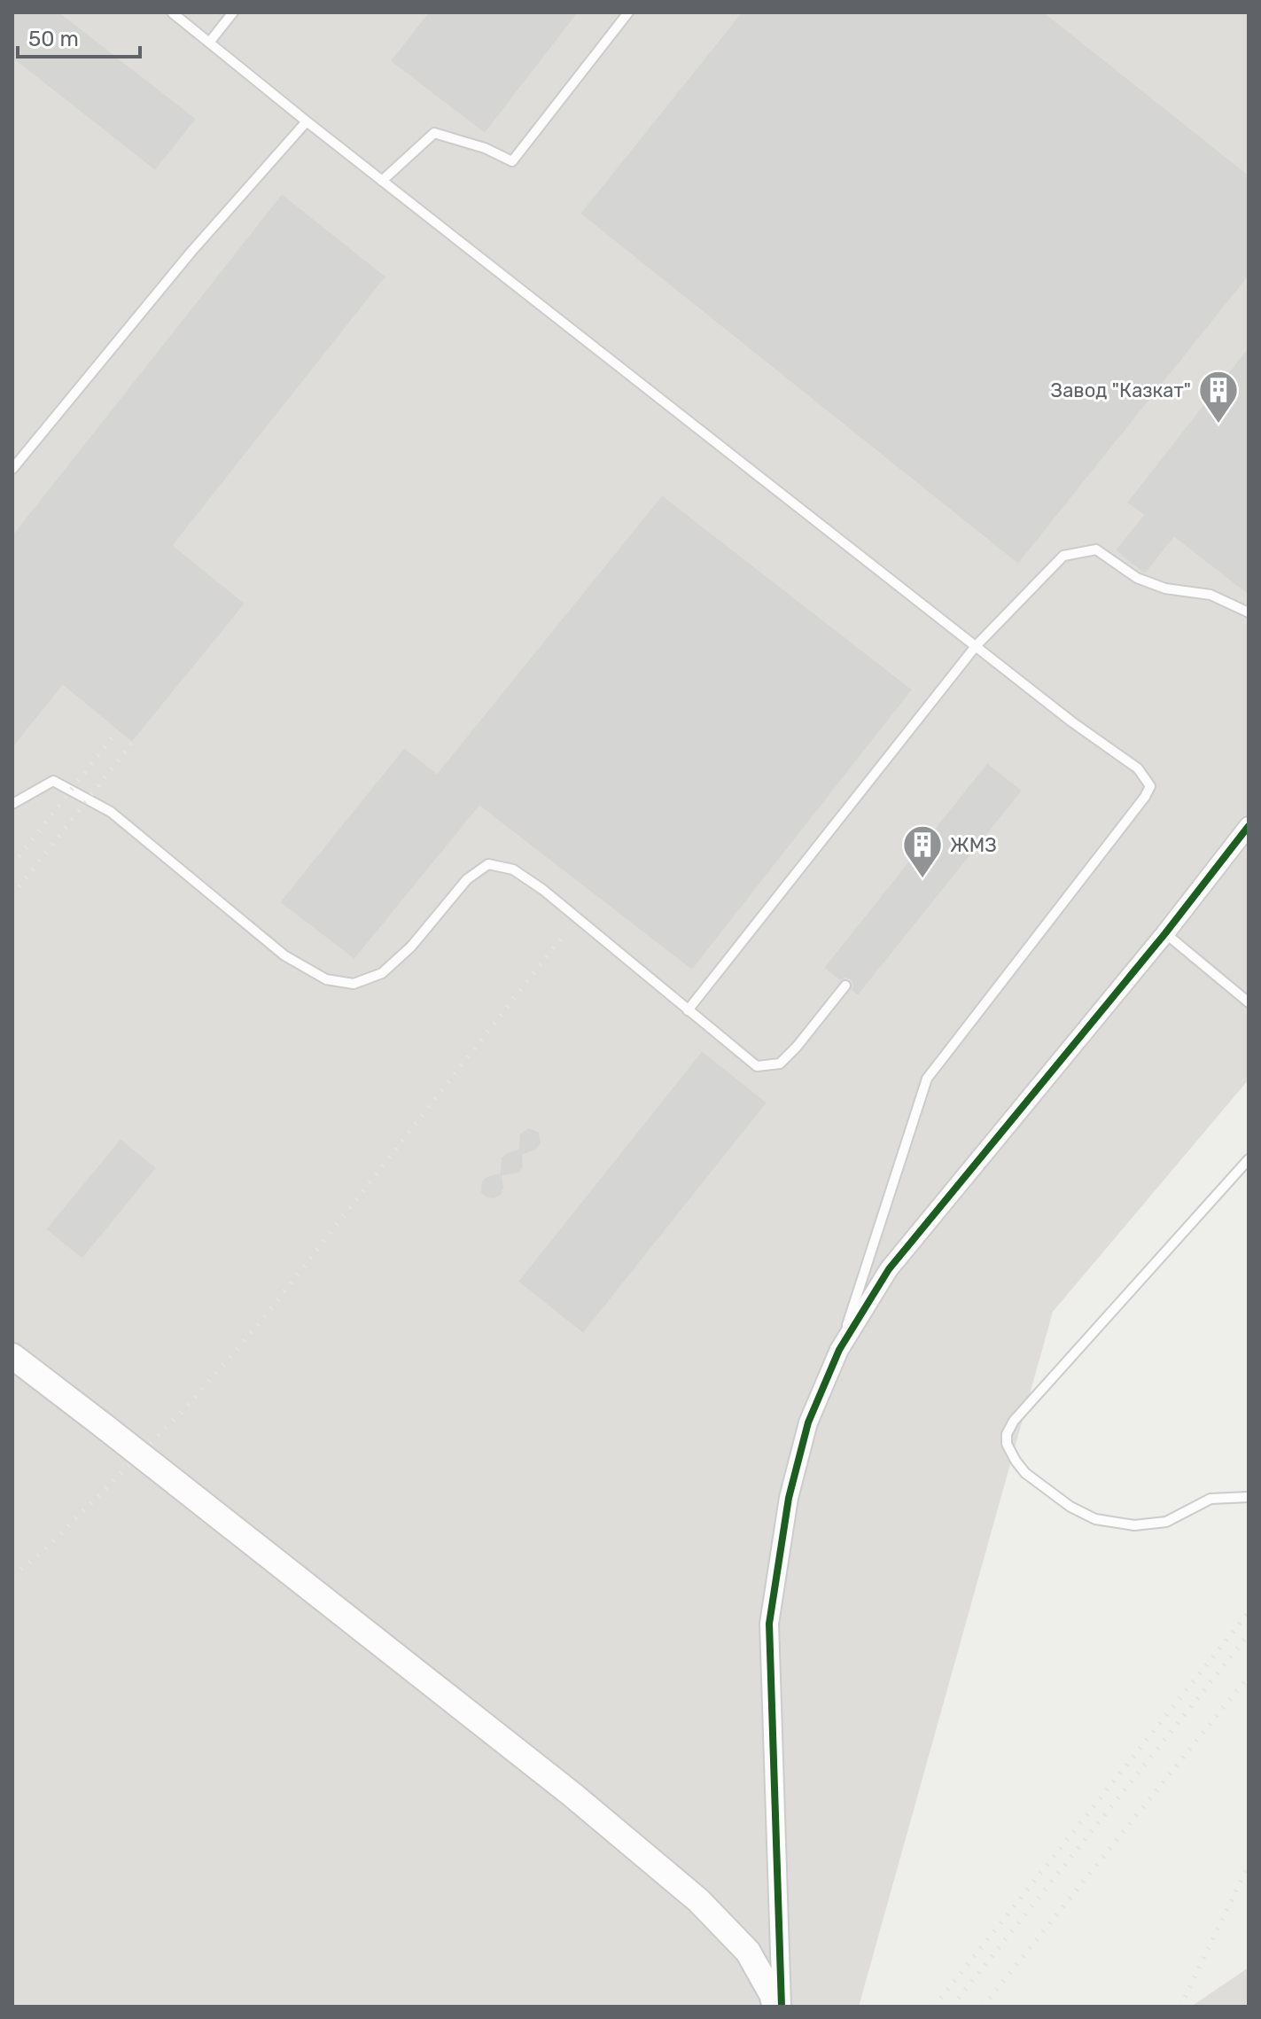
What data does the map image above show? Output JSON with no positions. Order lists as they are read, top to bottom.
{
  "places": {
    "building": ["Завод \"Казкат\"", "ЖМЗ"]
  },
  "scale_bar": "50 m"
}
